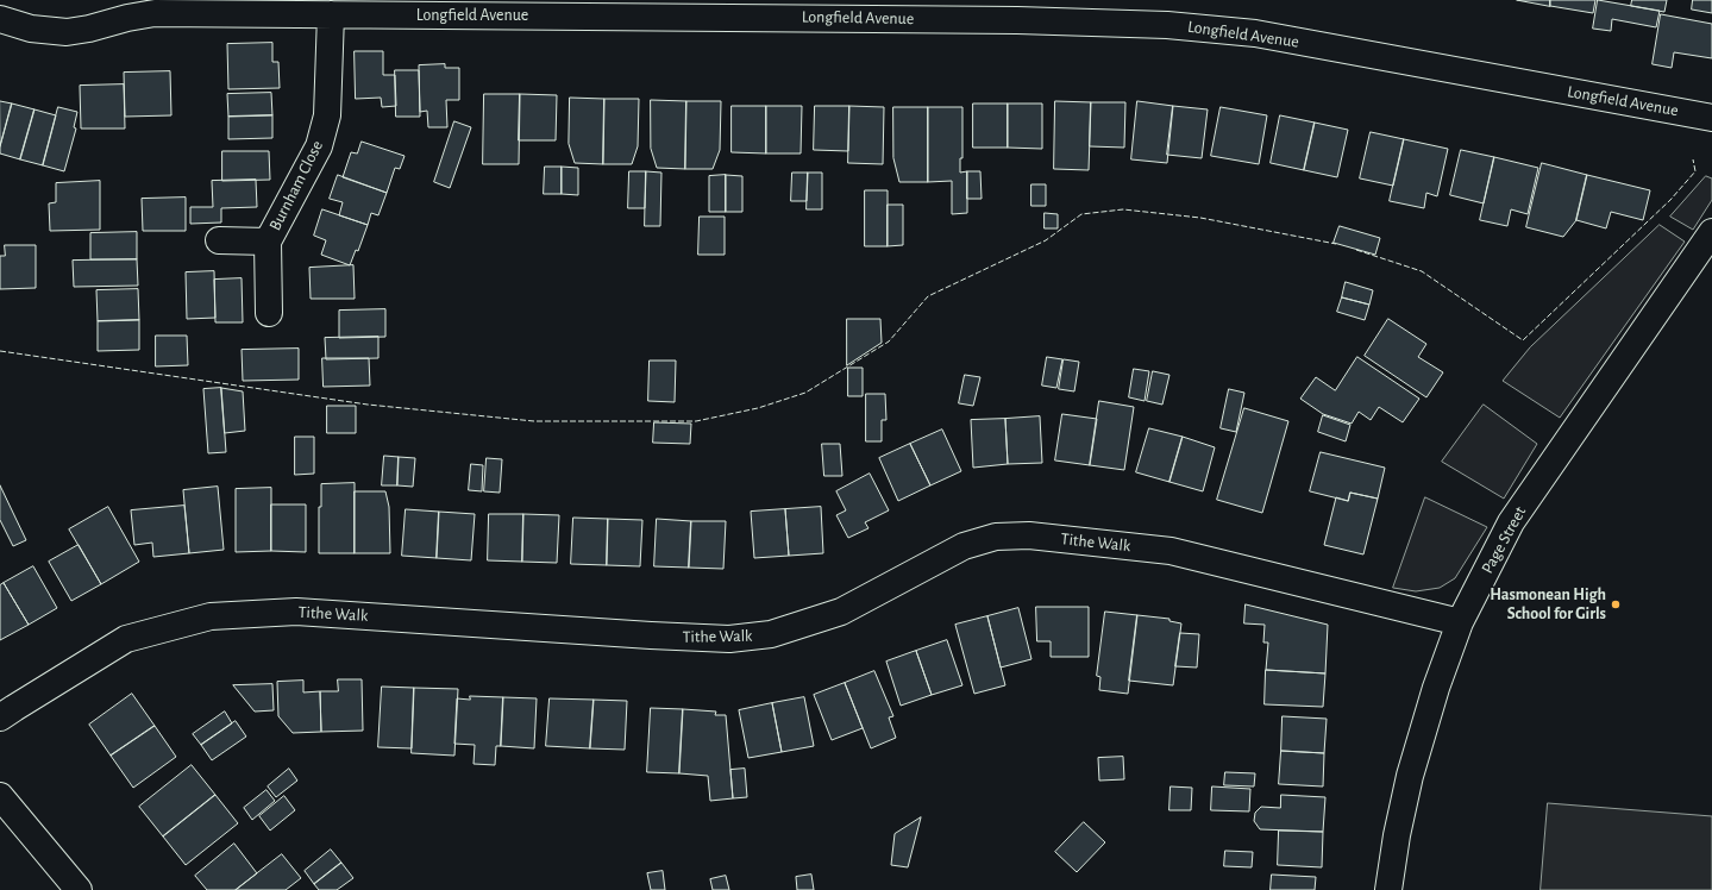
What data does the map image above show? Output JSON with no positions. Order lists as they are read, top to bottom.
{
  "streets": {
    "main road": [
      "Longfield Avenue",
      "Burnham Close",
      "Page Street",
      "Tithe Walk"
    ]
  },
  "crossings": [
    ["Longfield Avenue", "Burnham Close"],
    ["Page Street", "Tithe Walk"]
  ],
  "places": ["Hasmonean High School for Girls"]
}
